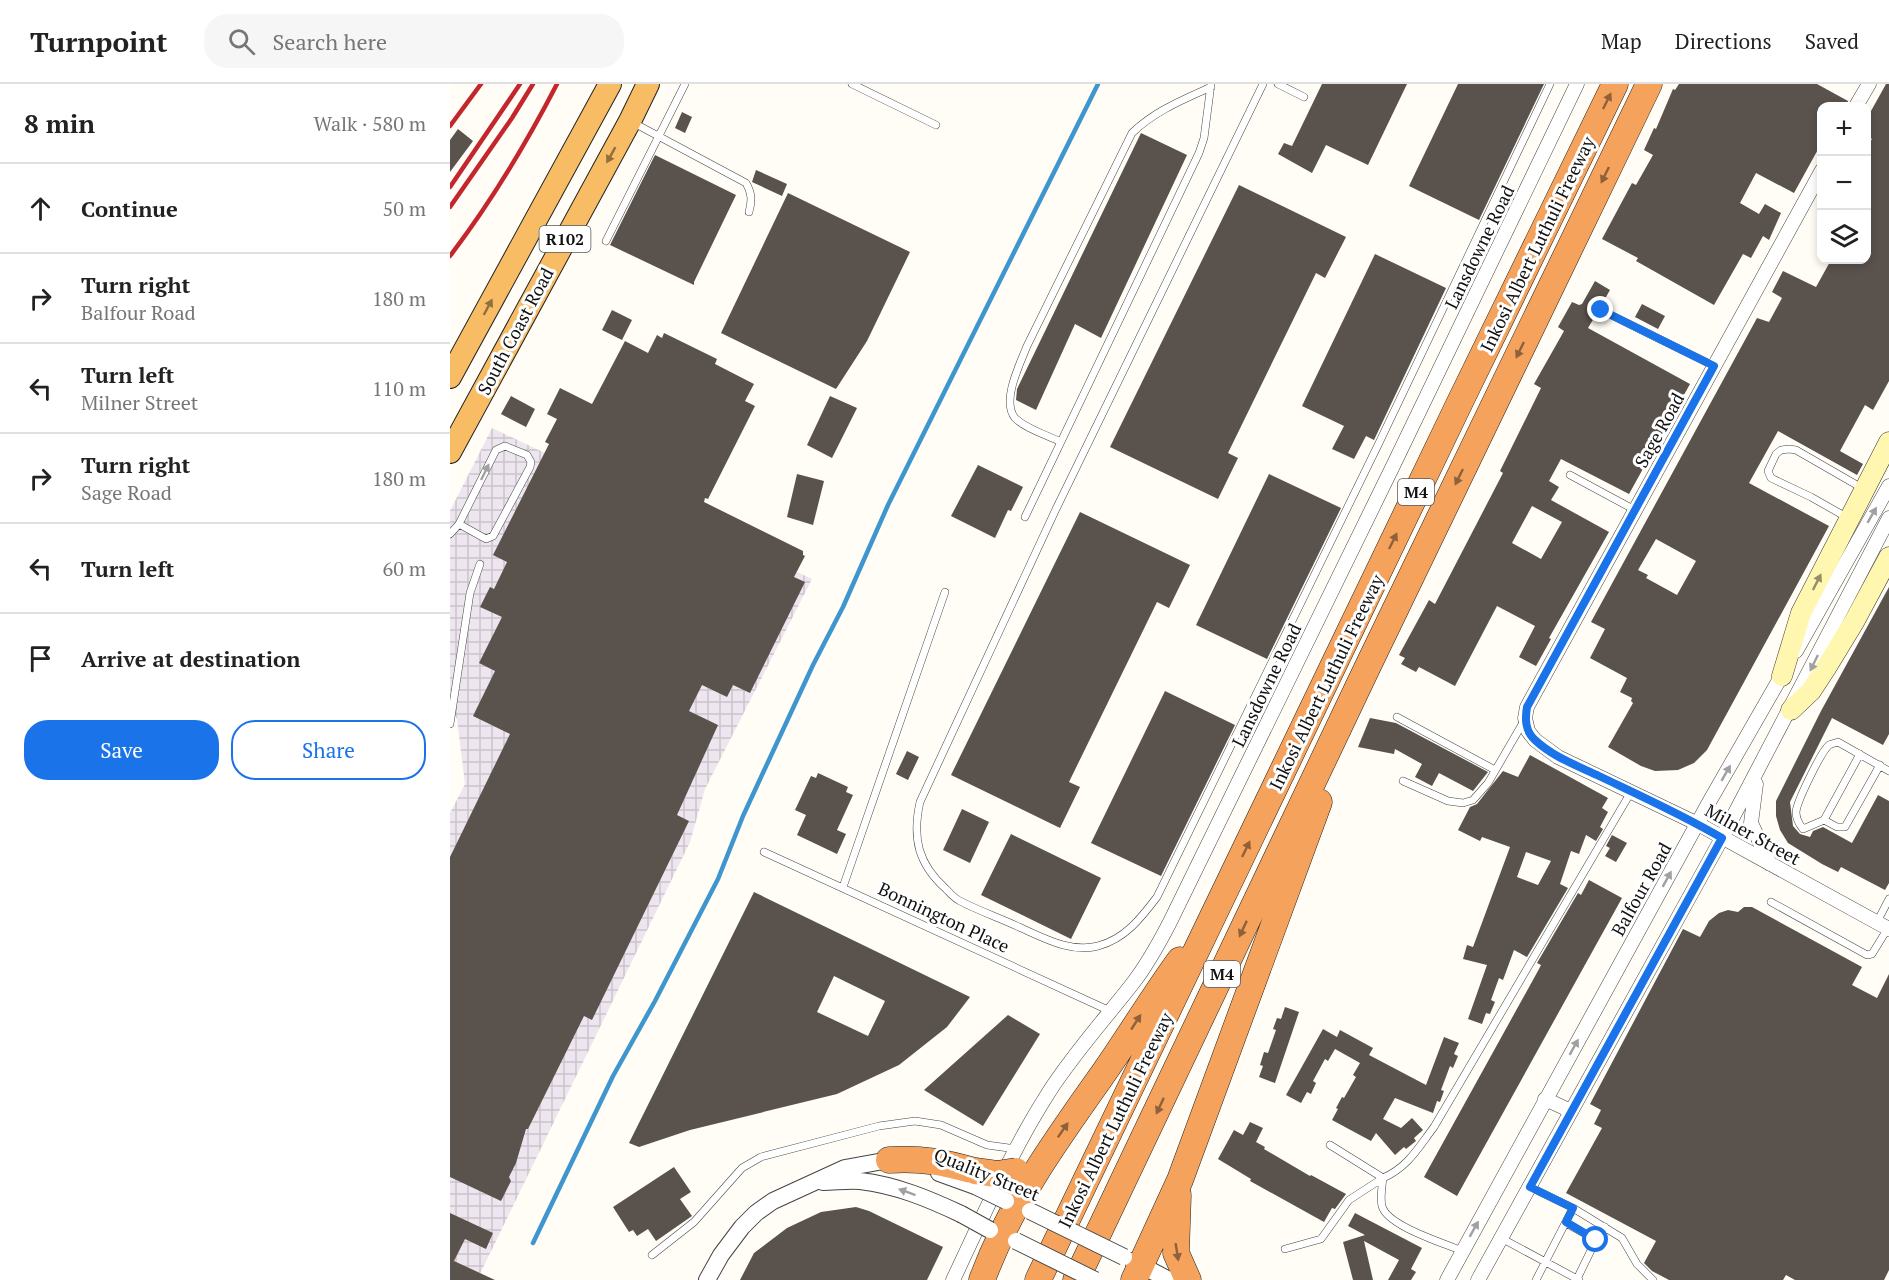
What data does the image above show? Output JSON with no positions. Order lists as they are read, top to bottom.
{
  "streets": {
    "highway": [
      "R102",
      "Inkosi Albert Luthuli Freeway",
      "South Coast Road",
      "M4"
    ],
    "street": [
      "Lansdowne Road",
      "Sage Road",
      "Milner Street",
      "Balfour Road",
      "Quality Street"
    ],
    "lane": ["Bonnington Place"]
  },
  "crossings": [
    ["Lansdowne Road", "Bonnington Place"],
    ["Sage Road", "Milner Street"],
    ["Milner Street", "Balfour Road"]
  ],
  "page": {
    "header": "Turnpoint",
    "search": "Search here",
    "nav": ["Map", "Directions", "Saved"],
    "heading": ["8 min", "Walk · 580 m"],
    "map_buttons": ["+", "−"],
    "list": [
      ["Continue", "50 m"],
      ["Turn right", "Balfour Road", "180 m"],
      ["Turn left", "Milner Street", "110 m"],
      ["Turn right", "Sage Road", "180 m"],
      ["Turn left", "60 m"],
      "Arrive at destination"
    ],
    "buttons": ["Save", "Share"]
  }
}
